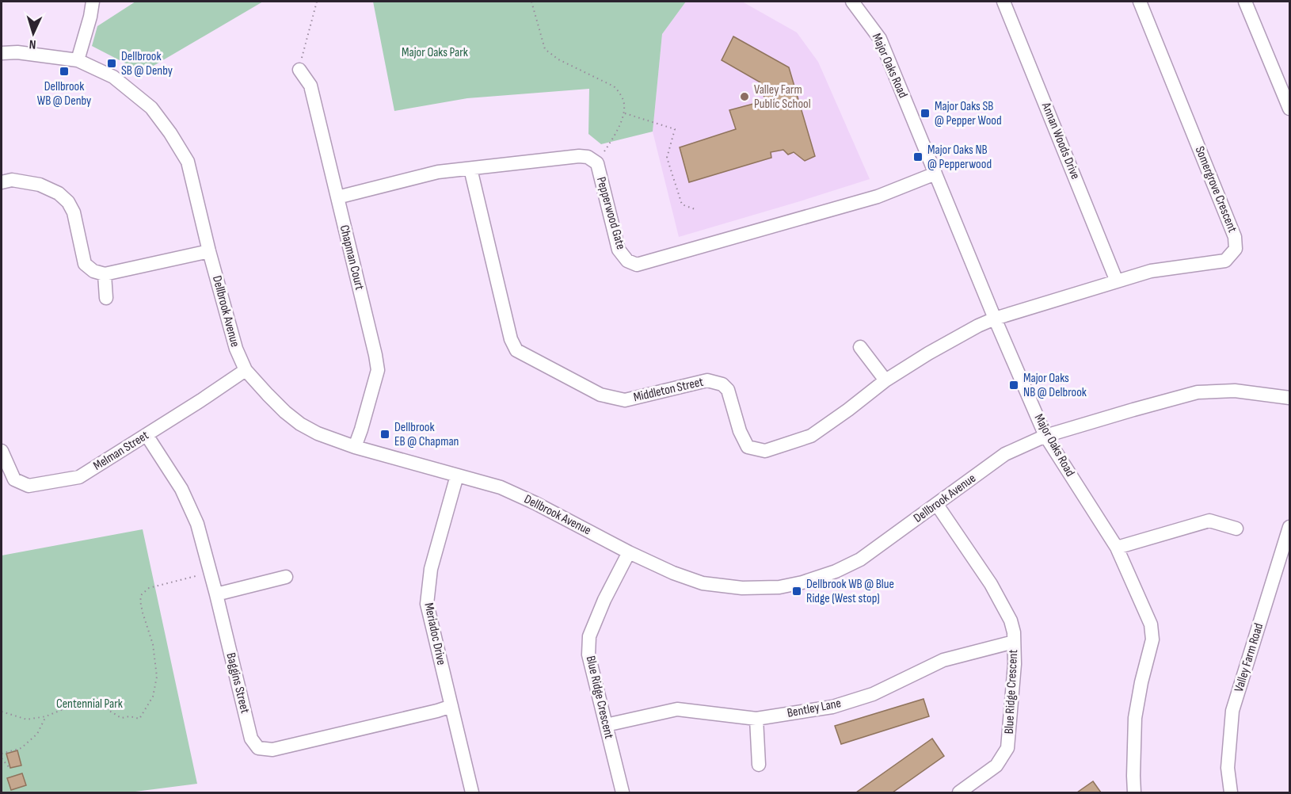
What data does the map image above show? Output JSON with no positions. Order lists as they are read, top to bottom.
{
  "streets": {
    "street": [
      "Major Oaks Road",
      "Annan Woods Drive",
      "Somergrove Crescent",
      "Pepperwood Gate",
      "Chapman Court",
      "Dellbrook Avenue",
      "Middleton Street",
      "Melman Street",
      "Meriadoc Drive",
      "Valley Farm Road",
      "Baggins Street",
      "Blue Ridge Crescent",
      "Bentley Lane"
    ]
  },
  "crossings": [
    ["Major Oaks Road", "Somergrove Crescent"],
    ["Major Oaks Road", "Pepperwood Gate"],
    ["Major Oaks Road", "Dellbrook Avenue"],
    ["Major Oaks Road", "Middleton Street"],
    ["Annan Woods Drive", "Somergrove Crescent"],
    ["Somergrove Crescent", "Middleton Street"],
    ["Pepperwood Gate", "Chapman Court"],
    ["Pepperwood Gate", "Middleton Street"],
    ["Chapman Court", "Dellbrook Avenue"],
    ["Dellbrook Avenue", "Melman Street"],
    ["Dellbrook Avenue", "Meriadoc Drive"],
    ["Dellbrook Avenue", "Blue Ridge Crescent"],
    ["Melman Street", "Baggins Street"],
    ["Meriadoc Drive", "Baggins Street"],
    ["Blue Ridge Crescent", "Bentley Lane"]
  ],
  "parks": ["Major Oaks Park", "Centennial Park"],
  "places": {
    "transit": [
      "Dellbrook SB @ Denby",
      "Dellbrook WB @ Denby",
      "Major Oaks SB @ Pepper Wood",
      "Major Oaks NB @ Pepperwood",
      "Major Oaks NB @ Delbrook",
      "Dellbrook EB @ Chapman",
      "Dellbrook WB @ Blue Ridge (West stop)"
    ],
    "other": ["Valley Farm Public School"]
  },
  "north": "bottom"
}
